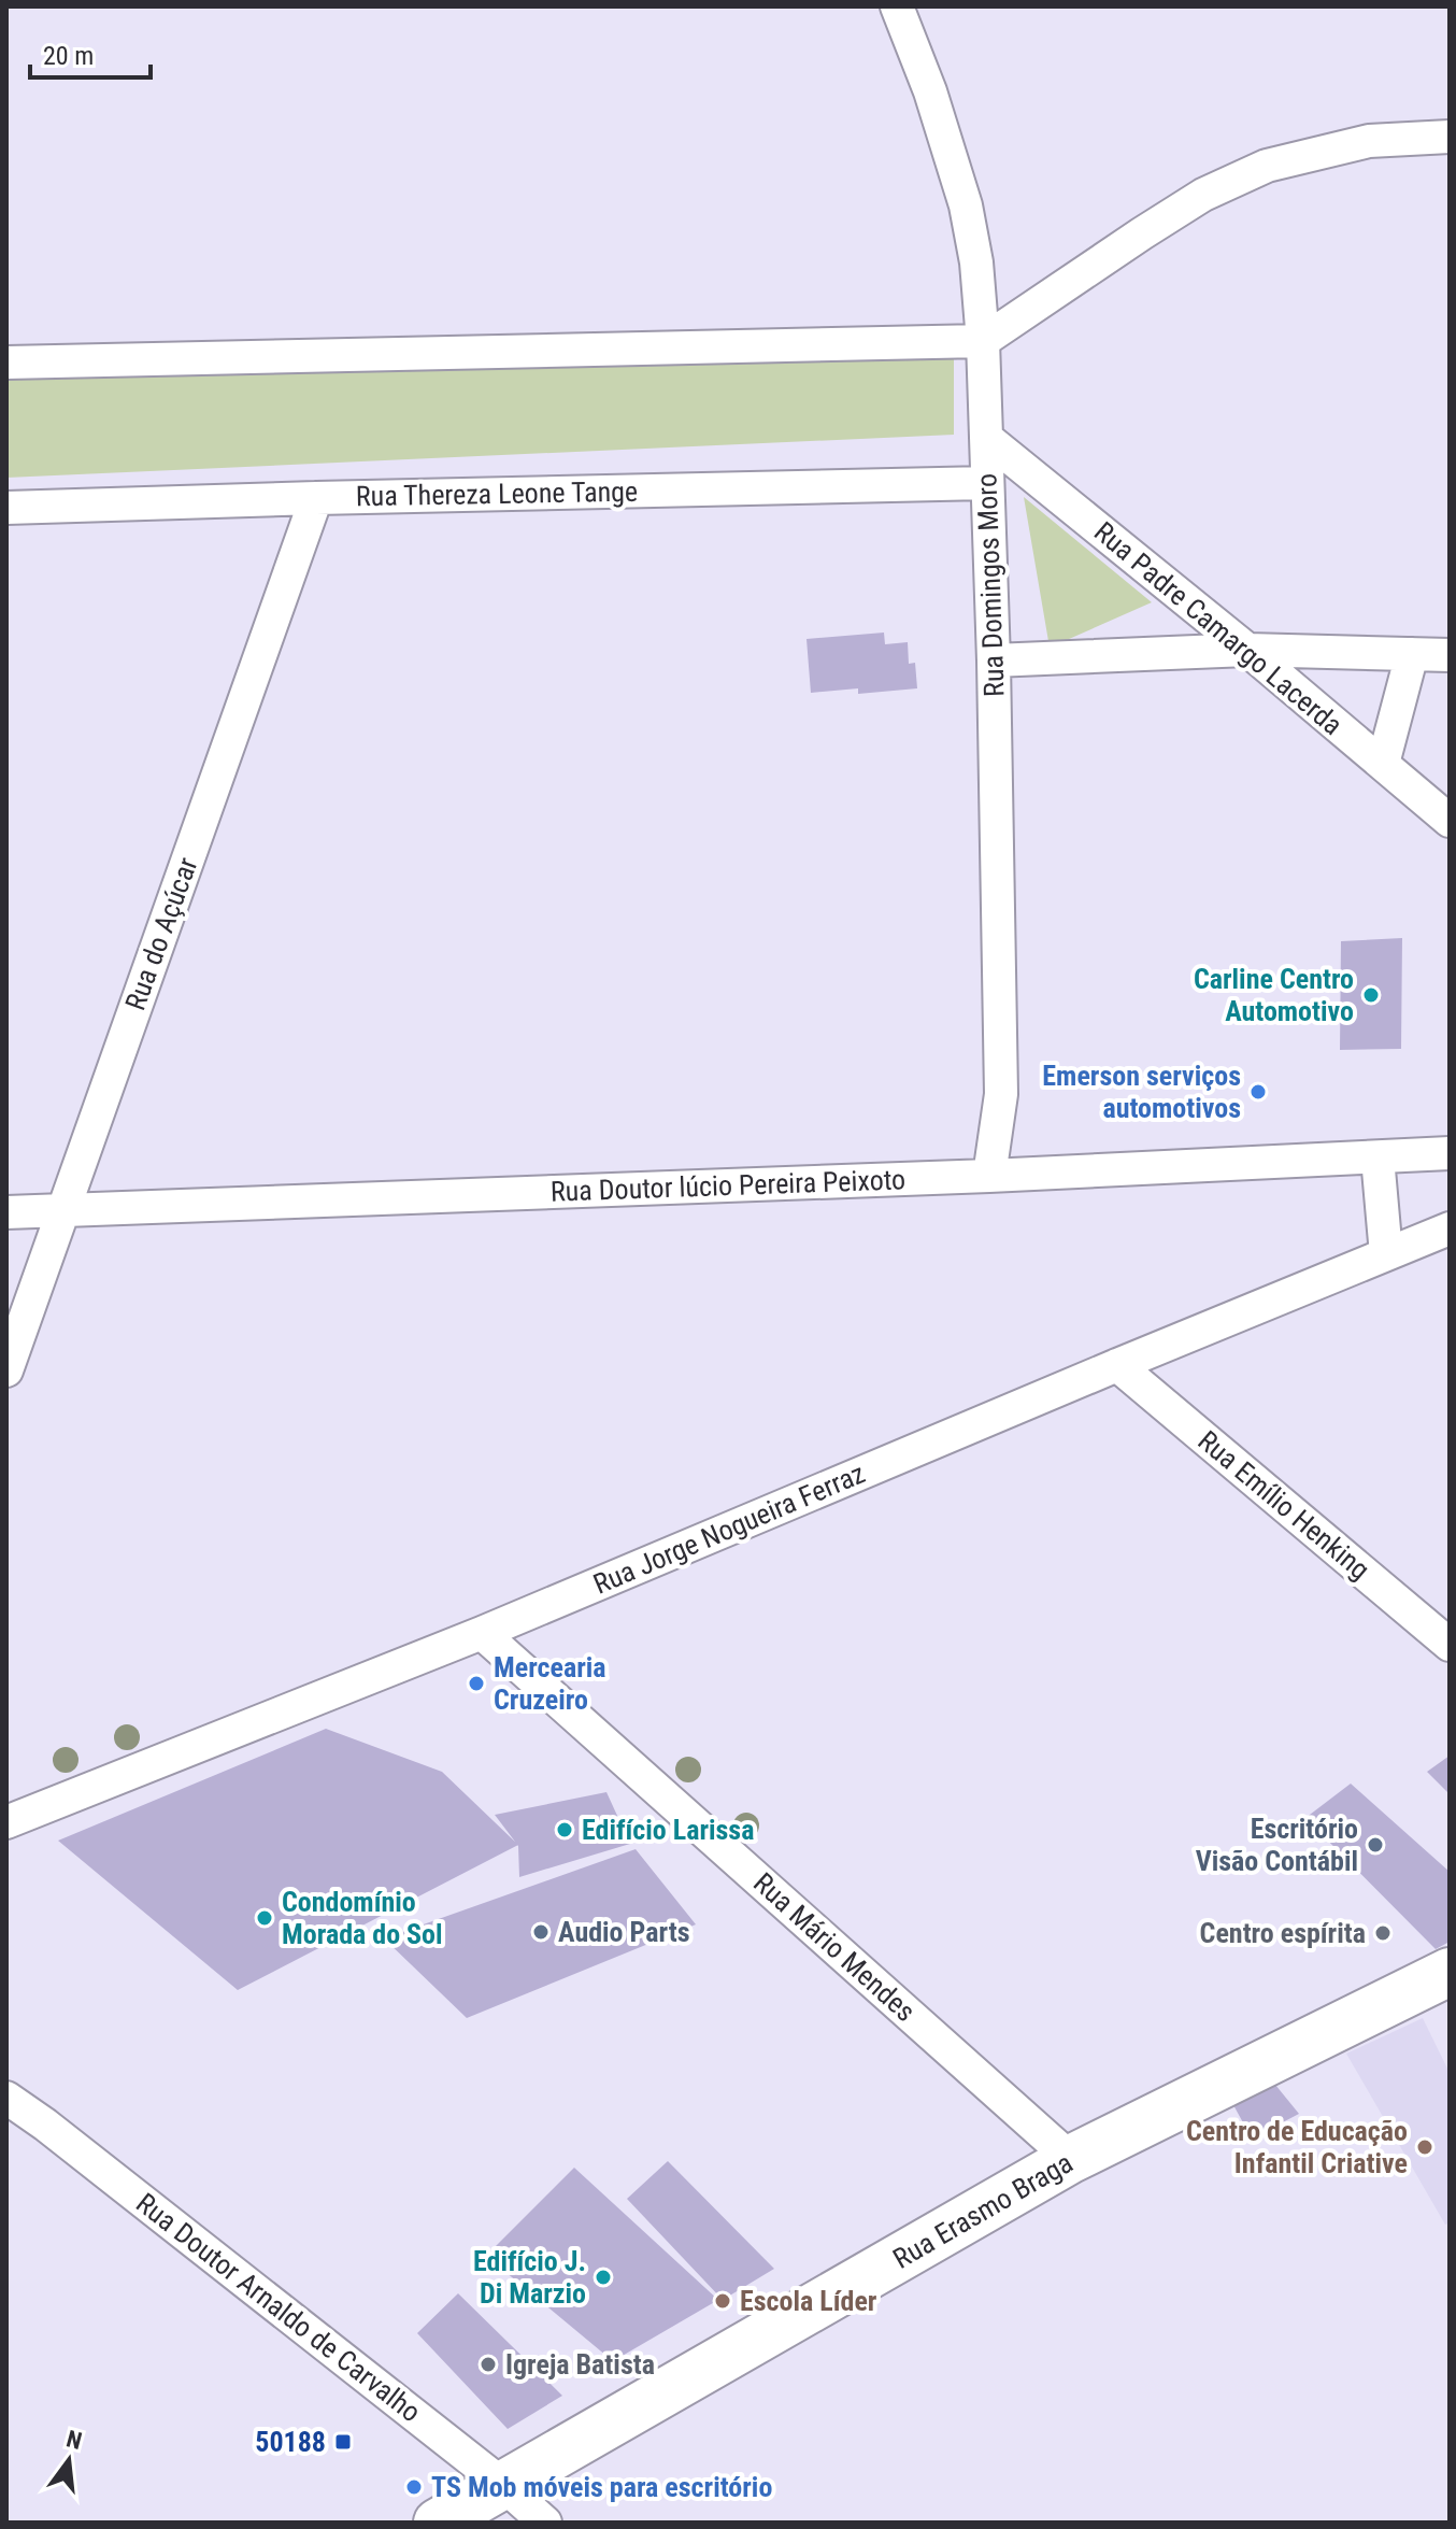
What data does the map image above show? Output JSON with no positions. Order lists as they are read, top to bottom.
{
  "streets": {
    "street": [
      "Rua Thereza Leone Tange",
      "Rua Domingos Moro",
      "Rua Padre Camargo Lacerda",
      "Rua do Açúcar",
      "Rua Doutor lúcio Pereira Peixoto",
      "Rua Emílio Henking",
      "Rua Jorge Nogueira Ferraz",
      "Rua Mário Mendes",
      "Rua Erasmo Braga",
      "Rua Doutor Arnaldo de Carvalho"
    ]
  },
  "crossings": [
    ["Rua Thereza Leone Tange", "Rua Domingos Moro"],
    ["Rua Thereza Leone Tange", "Rua do Açúcar"],
    ["Rua Domingos Moro", "Rua Padre Camargo Lacerda"],
    ["Rua Domingos Moro", "Rua Doutor lúcio Pereira Peixoto"],
    ["Rua do Açúcar", "Rua Doutor lúcio Pereira Peixoto"],
    ["Rua Emílio Henking", "Rua Jorge Nogueira Ferraz"],
    ["Rua Jorge Nogueira Ferraz", "Rua Mário Mendes"],
    ["Rua Mário Mendes", "Rua Erasmo Braga"],
    ["Rua Erasmo Braga", "Rua Doutor Arnaldo de Carvalho"]
  ],
  "places": {
    "other": [
      "Carline Centro Automotivo",
      "Emerson serviços automotivos",
      "Mercearia Cruzeiro",
      "Edifício Larissa",
      "Escritório Visão Contábil",
      "Condomínio Morada do Sol",
      "Audio Parts",
      "Centro espírita",
      "Centro de Educação Infantil Criative",
      "Edifício J. Di Marzio",
      "Escola Líder",
      "Igreja Batista",
      "TS Mob móveis para escritório"
    ],
    "transit": ["50188"]
  },
  "scale_bar": "20 m",
  "north": "top"
}
